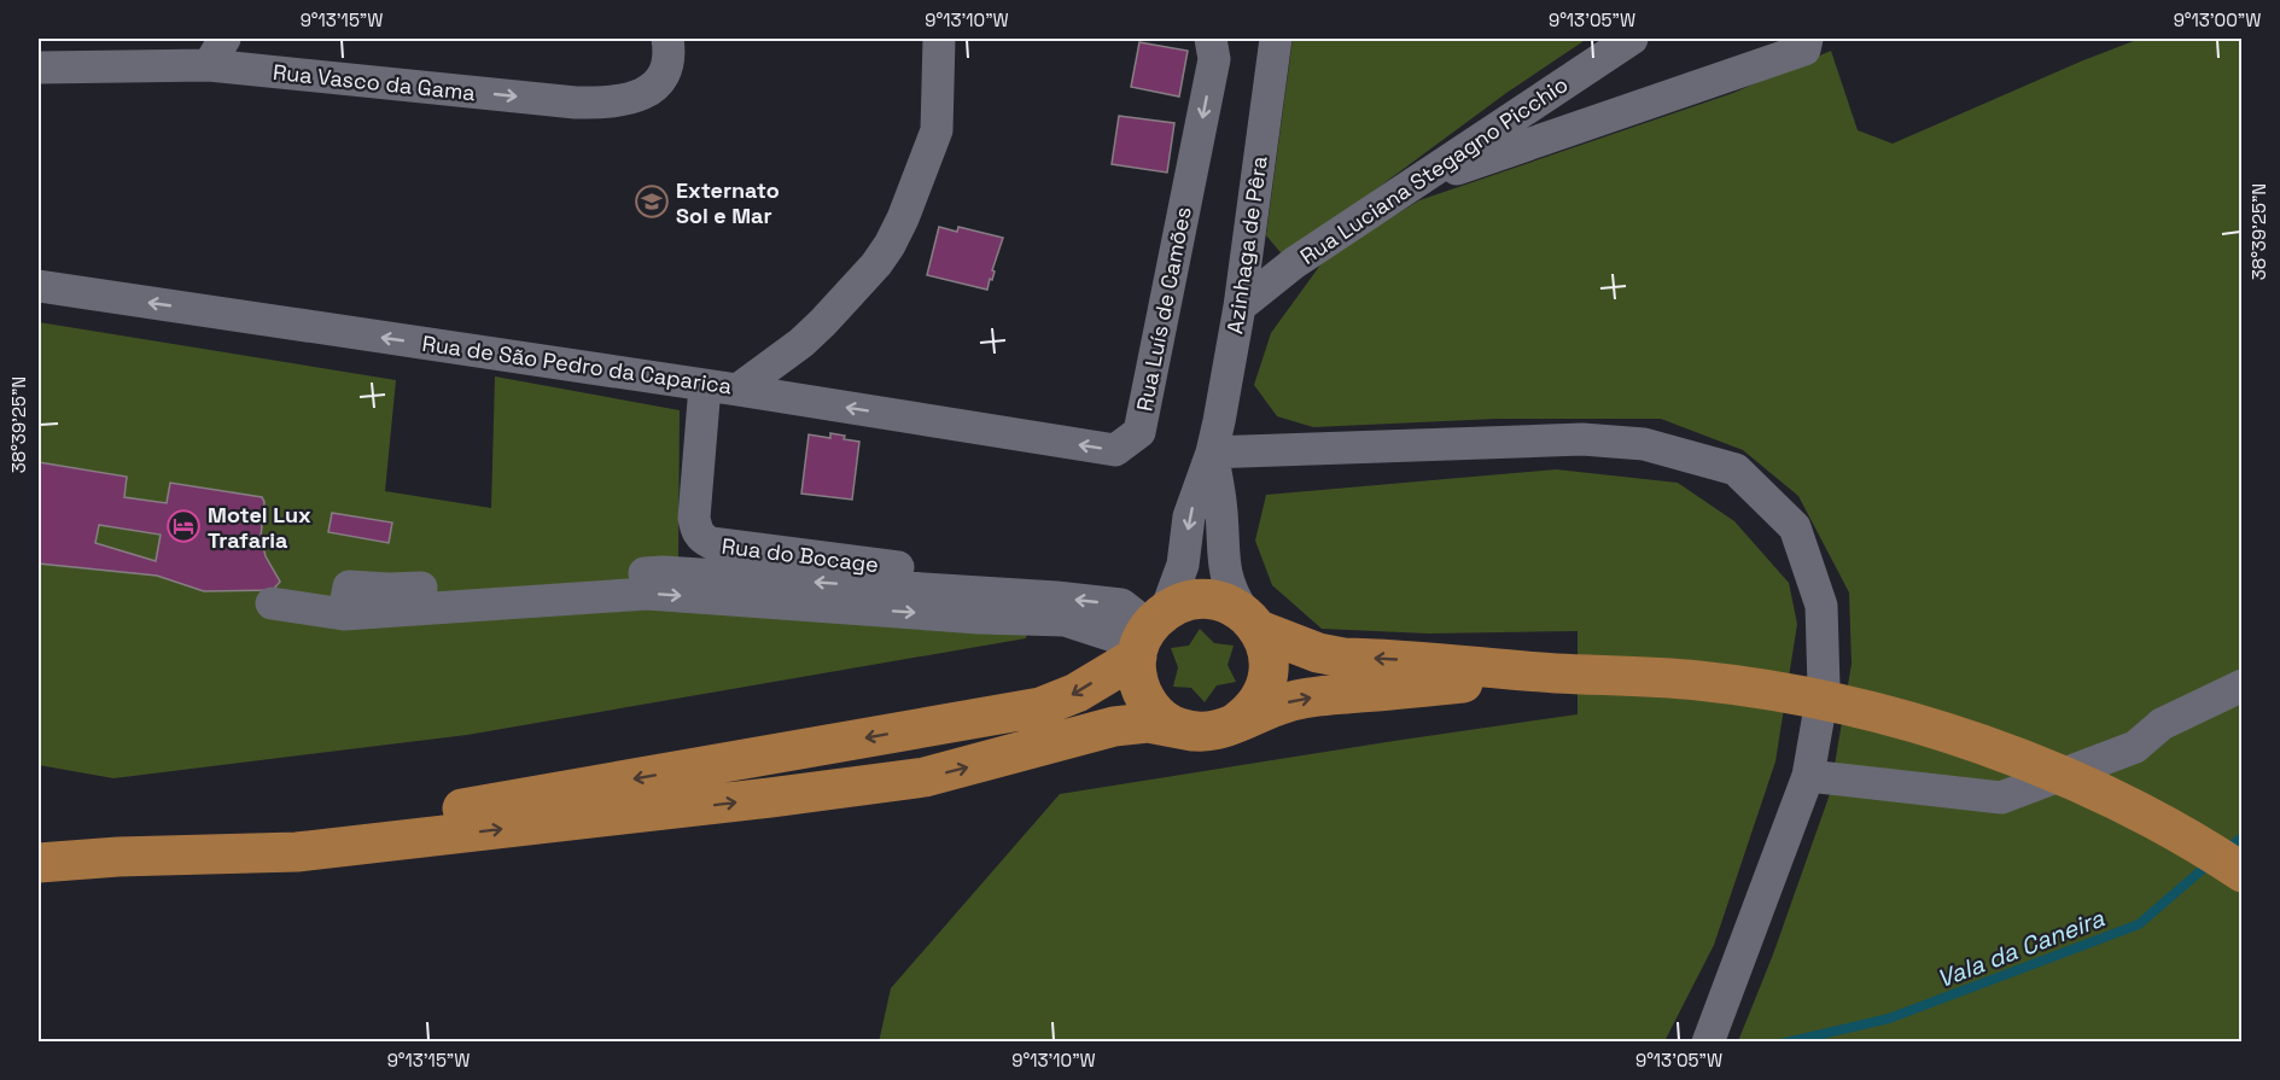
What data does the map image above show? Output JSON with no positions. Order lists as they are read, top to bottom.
{
  "streets": {
    "street": [
      "Rua Vasco da Gama",
      "Rua Luciana Stegagno Picchio",
      "Azinhaga de Pêra",
      "Rua Luís de Camões",
      "Rua de São Pedro da Caparica",
      "Rua do Bocage"
    ]
  },
  "crossings": [
    ["Rua Luciana Stegagno Picchio", "Azinhaga de Pêra"],
    ["Rua Luís de Camões", "Rua de São Pedro da Caparica"],
    ["Rua de São Pedro da Caparica", "Rua do Bocage"]
  ],
  "one_way": ["Rua Vasco da Gama"],
  "water": ["Vala da Caneira"],
  "places": {
    "school or university": ["Externato Sol e Mar"],
    "hotel": ["Motel Lux Trafaria"]
  },
  "coordinates": [
    "9°13'15\"W",
    "9°13'10\"W",
    "9°13'05\"W",
    "9°13'00\"W",
    "38°39'25\"N"
  ]
}
